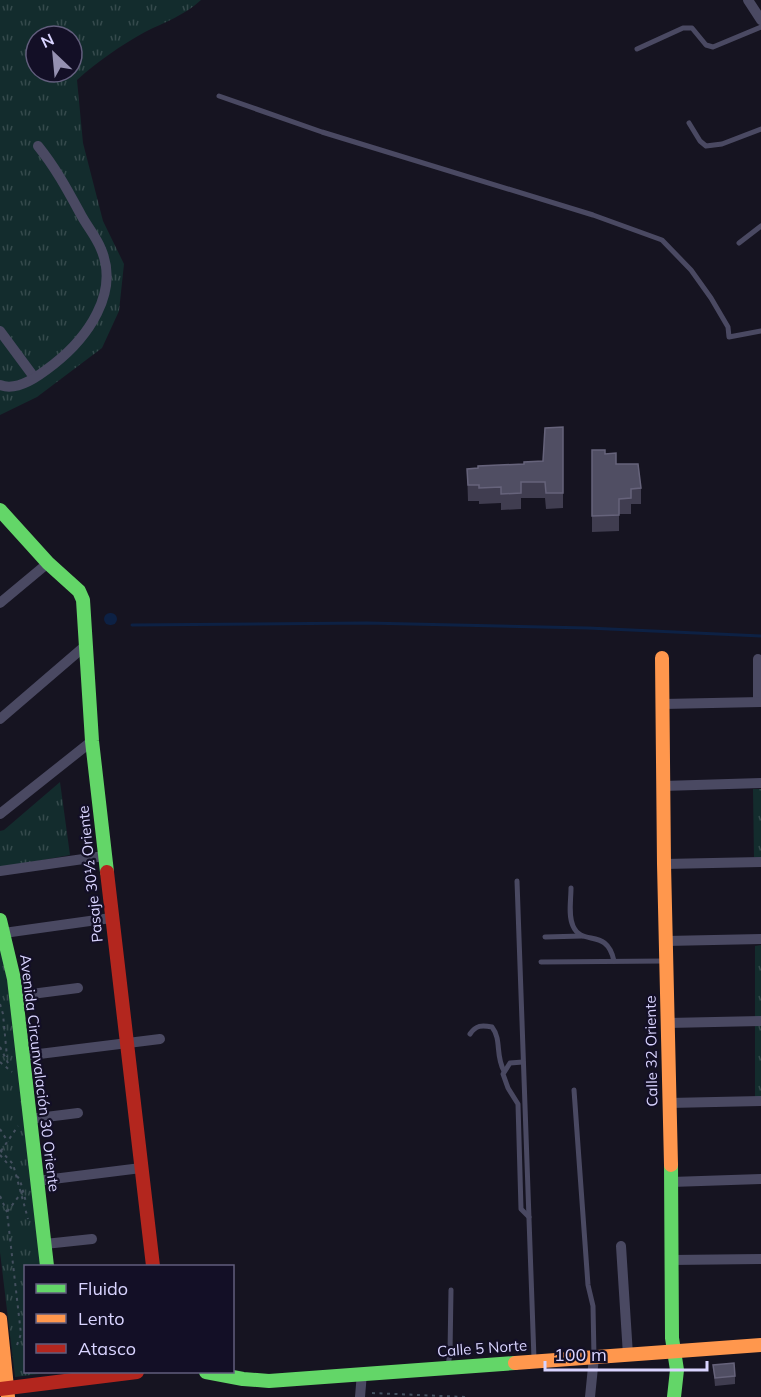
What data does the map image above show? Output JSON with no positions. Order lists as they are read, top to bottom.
{
  "streets": {
    "street": [
      "Pasaje 30½ Oriente",
      "Calle 32 Oriente",
      "Avenida Circunvalación 30 Oriente",
      "Calle 5 Norte"
    ]
  },
  "crossings": [
    ["Calle 32 Oriente", "Calle 5 Norte"]
  ],
  "legend": ["Fluido", "Lento", "Atasco"],
  "scale_bar": "100 m",
  "north": "top left"
}
